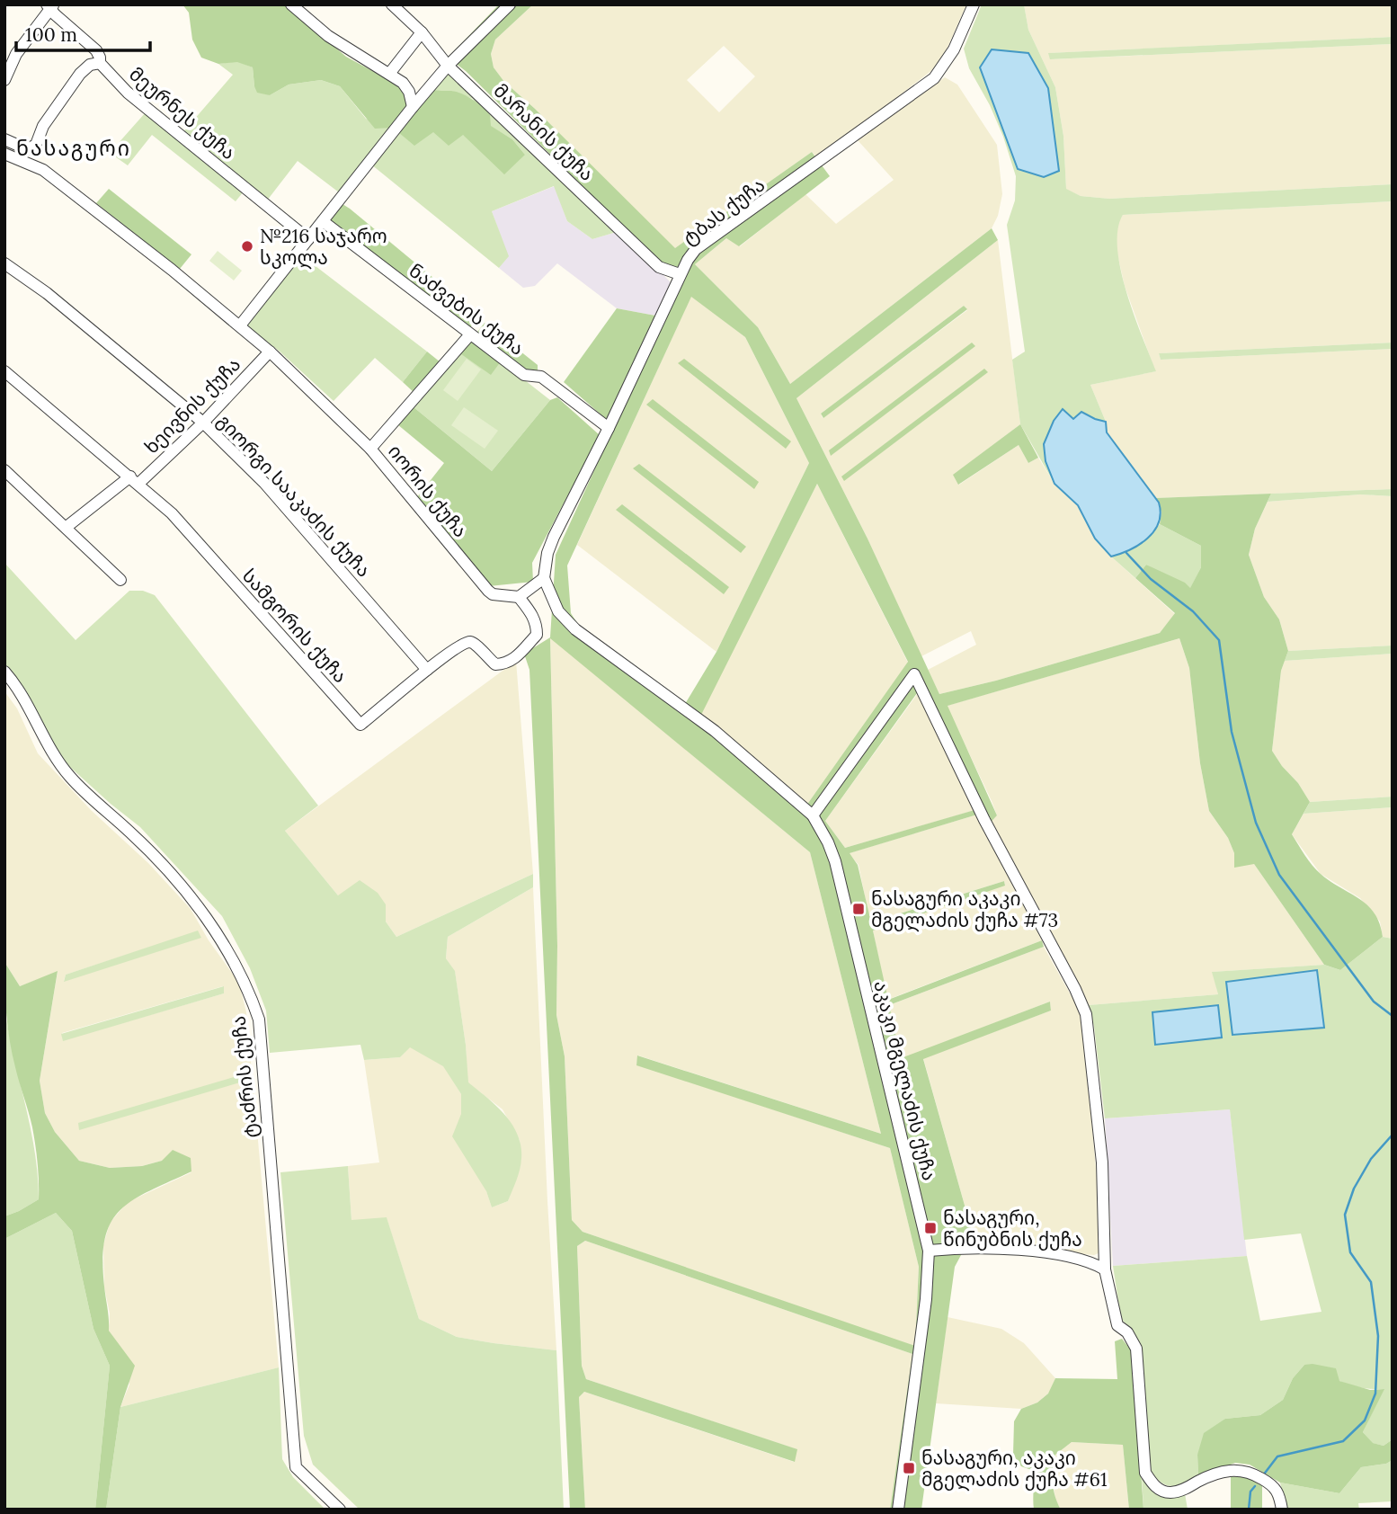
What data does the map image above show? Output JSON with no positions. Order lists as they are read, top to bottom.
{
  "streets": {
    "street": [
      "მეურნეს ქუჩა",
      "მარანის ქუჩა",
      "ტბას ქუჩა",
      "ნაძვების ქუჩა",
      "ხეივნის ქუჩა",
      "იორის ქუჩა",
      "გიორგი სააკაძის ქუჩა",
      "სამგორის ქუჩა",
      "ტაძრის ქუჩა",
      "აკაკი მგელაძის ქუჩა"
    ]
  },
  "crossings": [
    ["მარანის ქუჩა", "ტბას ქუჩა"],
    ["ტბას ქუჩა", "ნაძვების ქუჩა"],
    ["ხეივნის ქუჩა", "იორის ქუჩა"],
    ["ხეივნის ქუჩა", "გიორგი სააკაძის ქუჩა"],
    ["ხეივნის ქუჩა", "სამგორის ქუჩა"],
    ["იორის ქუჩა", "სამგორის ქუჩა"],
    ["გიორგი სააკაძის ქუჩა", "სამგორის ქუჩა"]
  ],
  "districts": ["ნასაგური"],
  "places": {
    "other": ["№216 საჯარო სკოლა"],
    "transit": ["ნასაგური აკაკი მგელაძის ქუჩა #73", "ნასაგური, წინუბნის ქუჩა", "ნასაგური, აკაკი მგელაძის ქუჩა #61"]
  },
  "scale_bar": "100 m"
}
